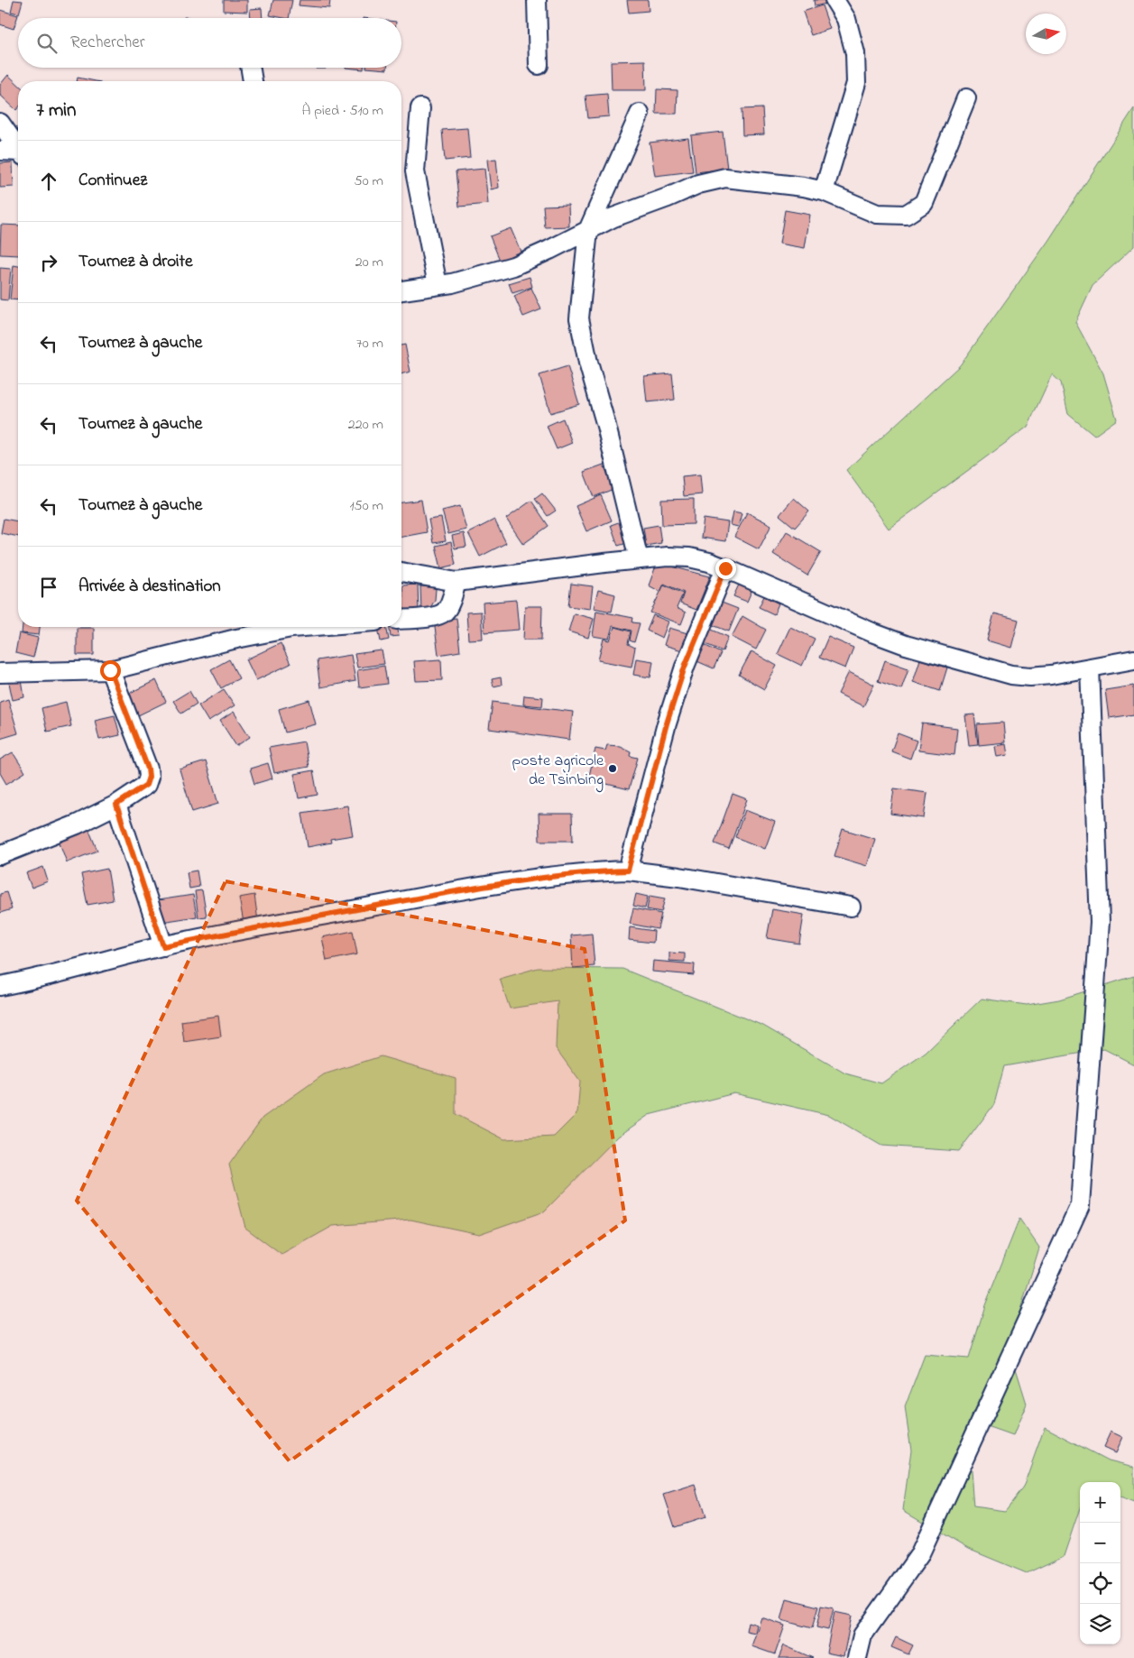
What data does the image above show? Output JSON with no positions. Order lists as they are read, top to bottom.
{
  "places": ["poste agricole de Tsinbing"],
  "north": "right",
  "page": {
    "search": "Rechercher",
    "heading": ["7 min", "À pied · 510 m"],
    "list": [
      ["Continuez", "50 m"],
      ["Tournez à droite", "20 m"],
      ["Tournez à gauche", "70 m"],
      ["Tournez à gauche", "220 m"],
      ["Tournez à gauche", "150 m"],
      "Arrivée à destination"
    ],
    "map_buttons": ["+", "−"]
  }
}
